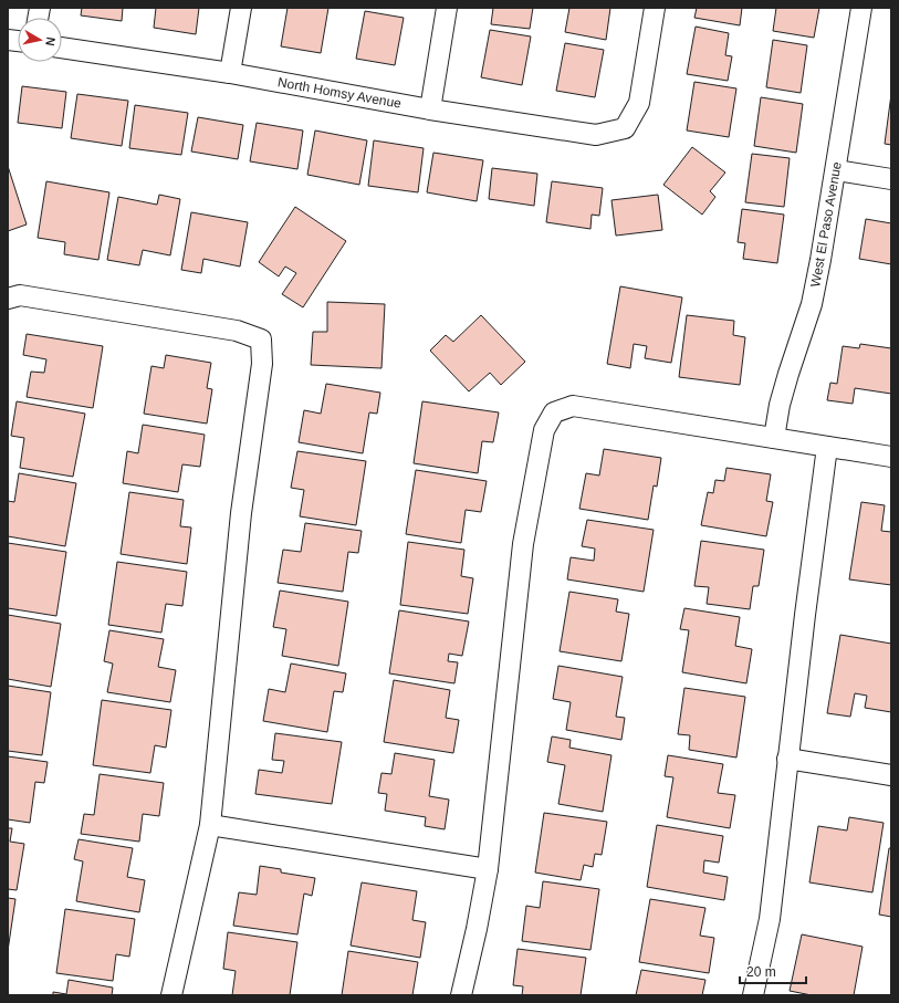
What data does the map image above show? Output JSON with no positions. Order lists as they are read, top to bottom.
{
  "streets": {
    "street": ["North Homsy Avenue", "West El Paso Avenue"]
  },
  "scale_bar": "20 m",
  "north": "right"
}
